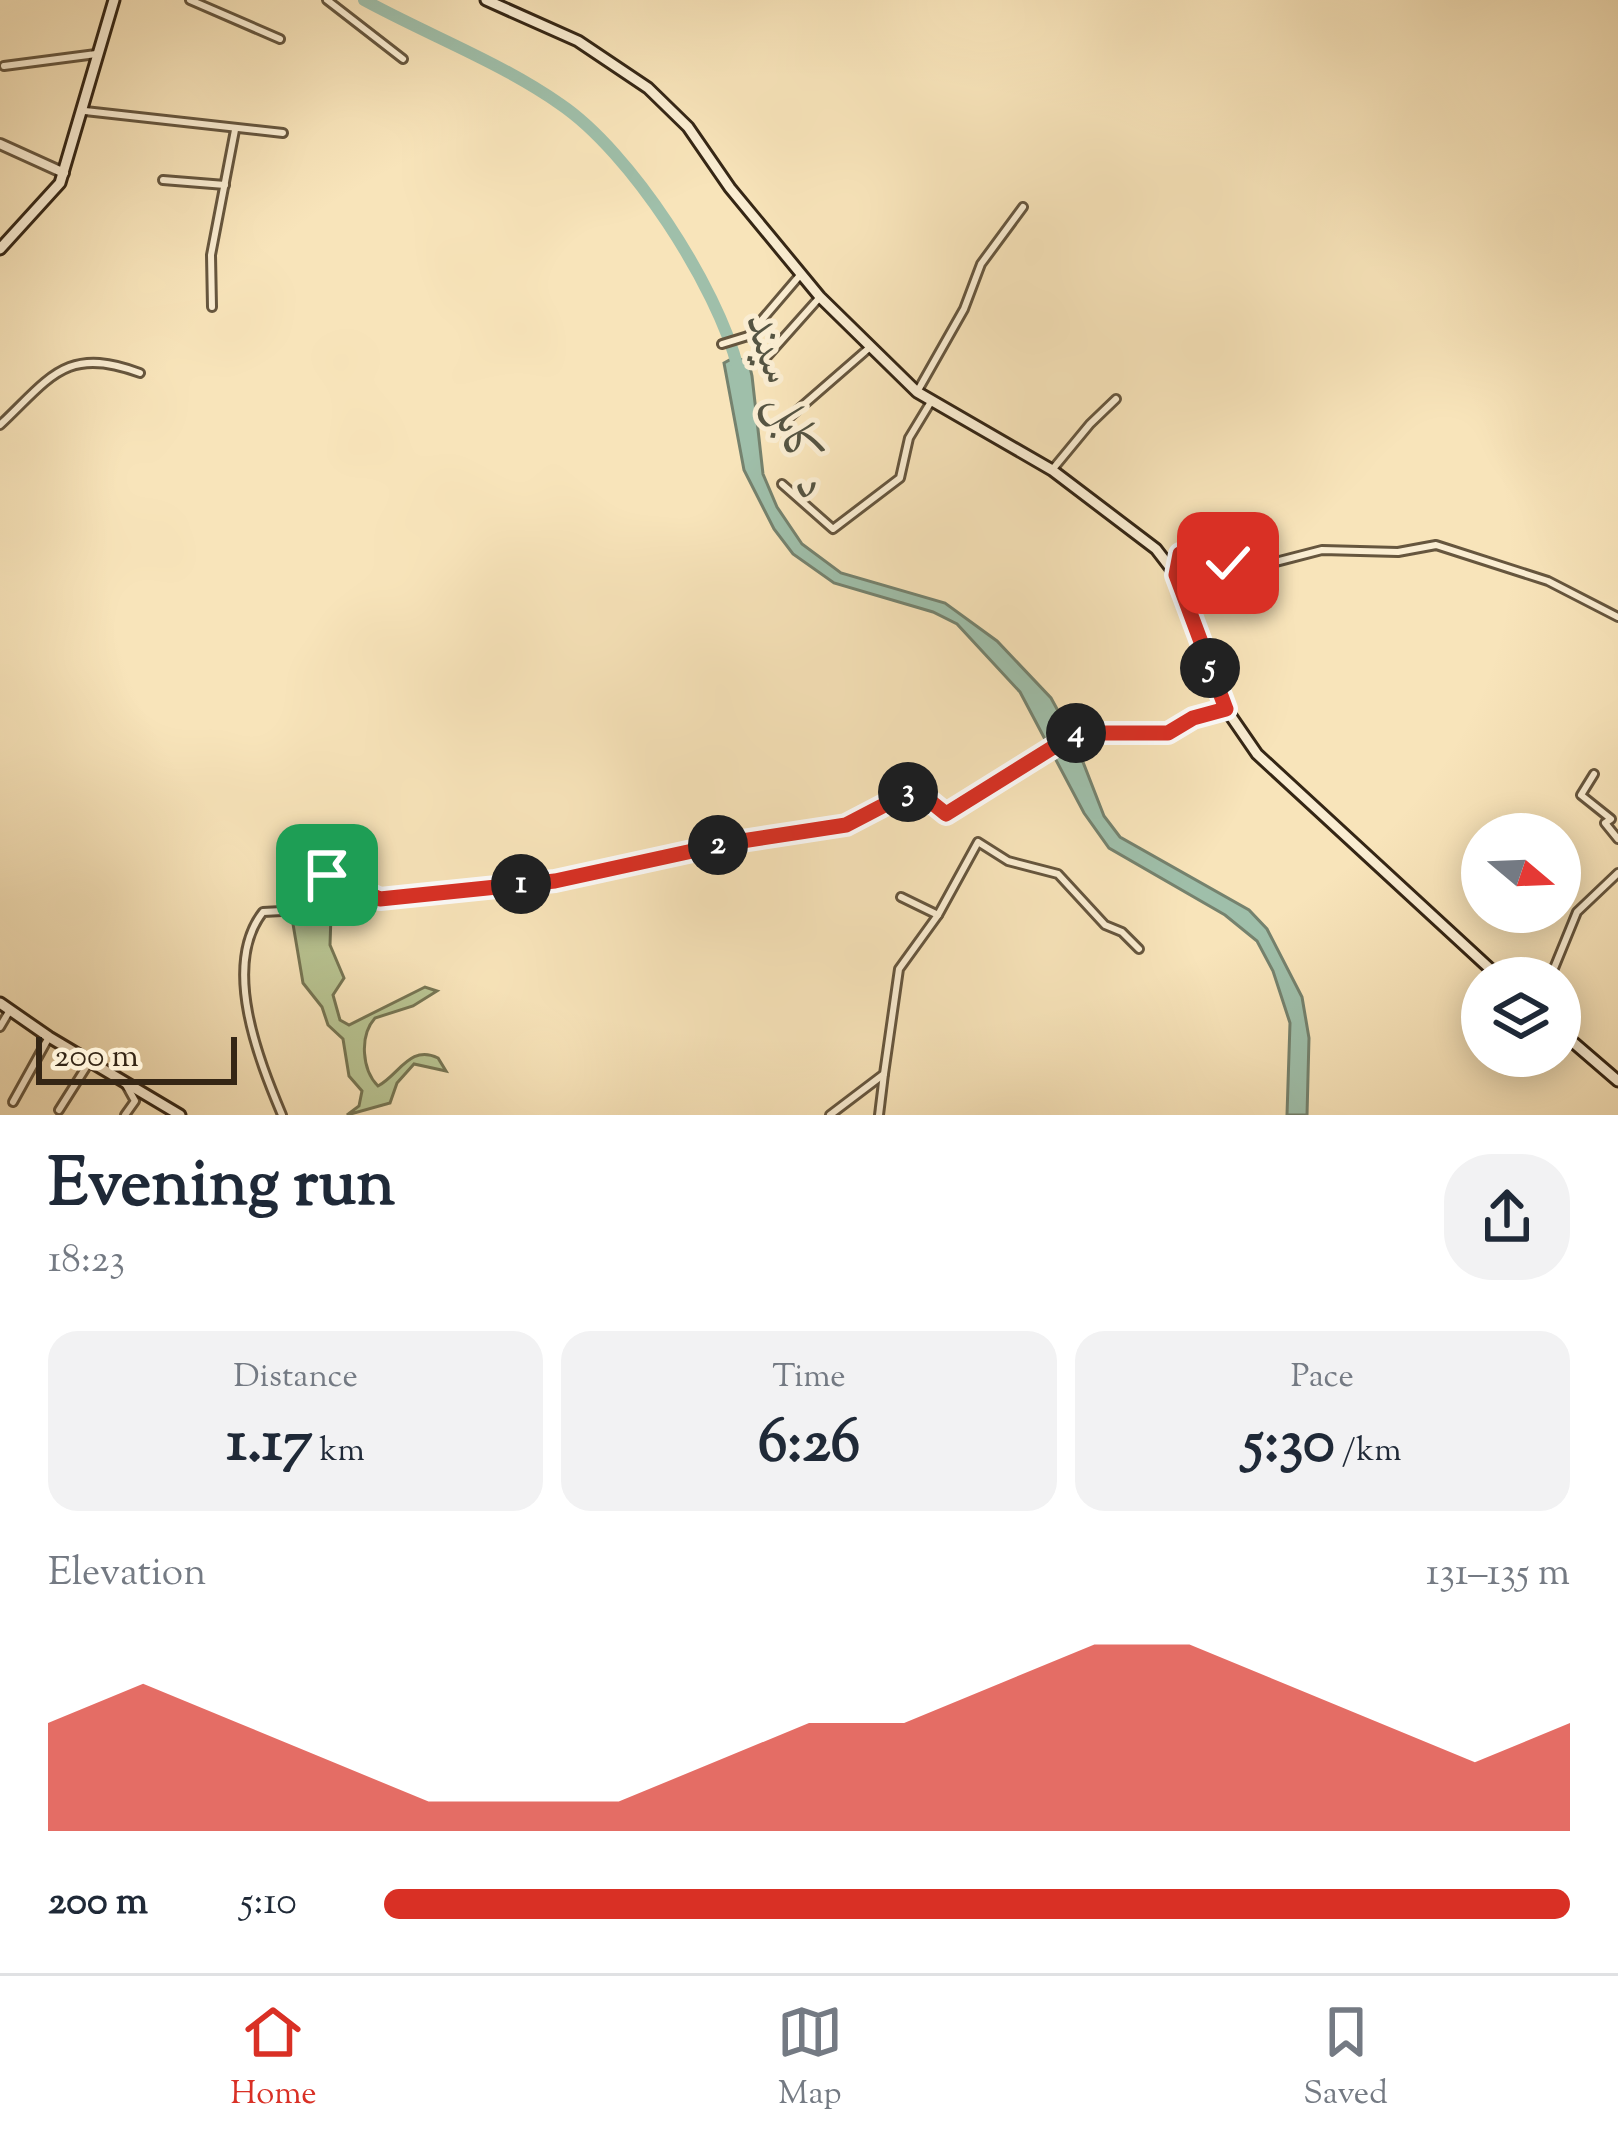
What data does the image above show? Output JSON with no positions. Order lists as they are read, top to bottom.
{
  "water": ["د کابل سيند"],
  "scale_bar": "200 m",
  "north": "right",
  "page": {
    "pins": [
      "5",
      "4",
      "3",
      "2",
      "1"
    ],
    "scale": "200 m",
    "heading": ["Evening run", "18:23"],
    "stats": [
      ["Distance", "1.17 km"],
      ["Time", "6:26"],
      ["Pace", "5:30 /km"]
    ],
    "chart": ["Elevation", "131–135 m"],
    "list": [
      {
        "name": "200 m",
        "note": "5:10"
      }
    ],
    "tabs": ["Home", "Map", "Saved"]
  }
}
